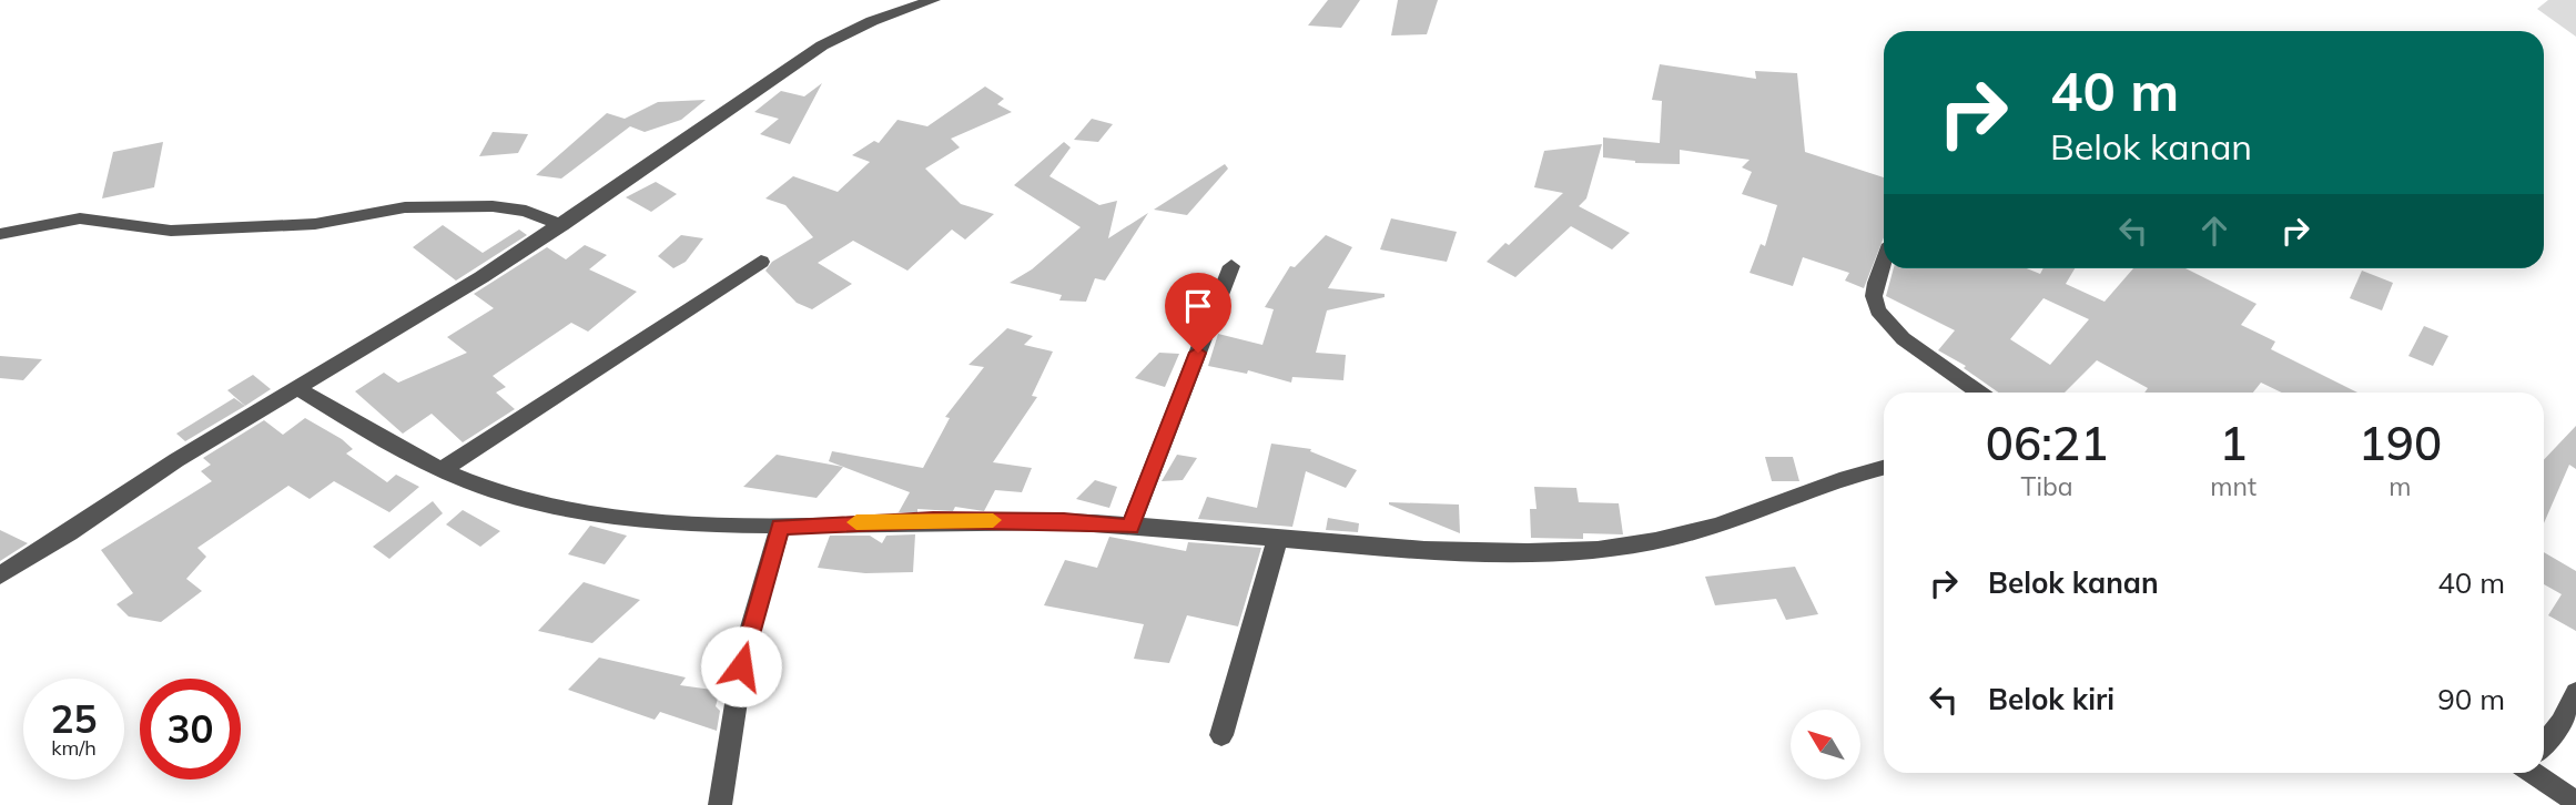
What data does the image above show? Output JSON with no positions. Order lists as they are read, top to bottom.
{
  "north": "top left",
  "page": {
    "turn": ["40 m", "Belok kanan"],
    "eta": [
      "06:21",
      "Tiba",
      "1",
      "mnt",
      "190",
      "m"
    ],
    "list": [
      {
        "name": "Belok kanan",
        "value": "40 m"
      },
      {
        "name": "Belok kiri",
        "value": "90 m"
      }
    ],
    "speed": "25 km/h",
    "limit": "30"
  }
}
